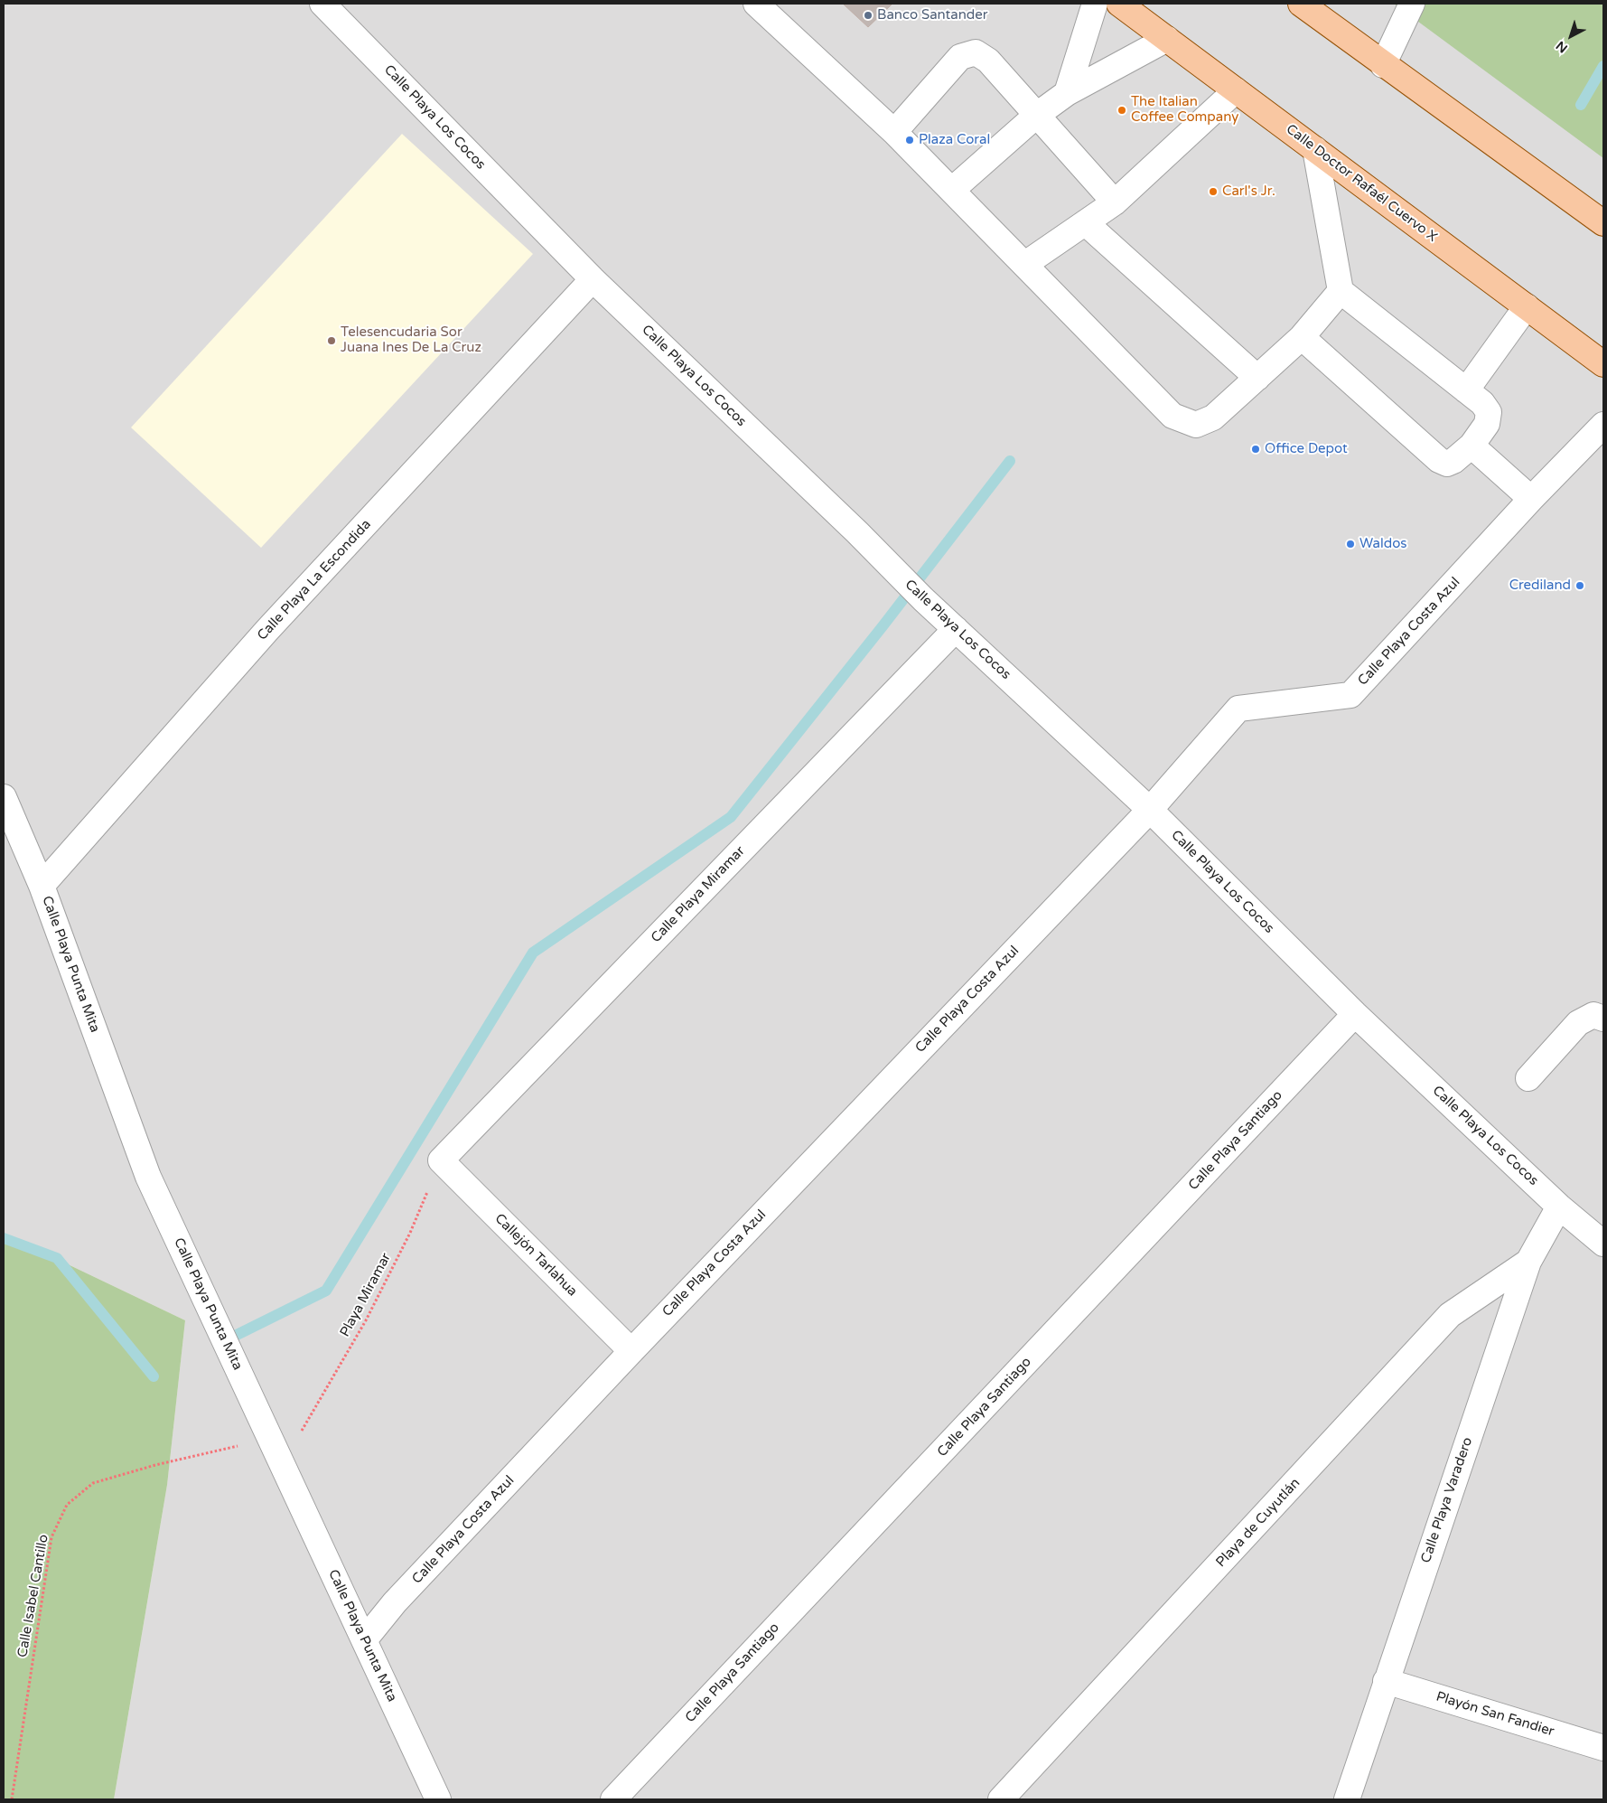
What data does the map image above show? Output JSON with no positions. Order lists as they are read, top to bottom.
{
  "streets": {
    "main road": ["Calle Doctor Rafaél Cuervo X"],
    "street": [
      "Calle Playa Los Cocos",
      "Calle Playa La Escondida",
      "Calle Playa Costa Azul",
      "Calle Playa Miramar",
      "Calle Playa Punta Mita",
      "Calle Playa Santiago",
      "Callejón Tarlahua",
      "Calle Playa Varadero",
      "Playa de Cuyutlán",
      "Playón San Fandier"
    ],
    "path": ["Playa Miramar", "Calle Isabel Cantillo"]
  },
  "crossings": [
    ["Calle Playa Los Cocos", "Calle Playa La Escondida"],
    ["Calle Playa Los Cocos", "Calle Playa Costa Azul"],
    ["Calle Playa Los Cocos", "Calle Playa Miramar"],
    ["Calle Playa Los Cocos", "Calle Playa Santiago"],
    ["Calle Playa Los Cocos", "Calle Playa Varadero"],
    ["Calle Playa La Escondida", "Calle Playa Punta Mita"],
    ["Calle Playa Costa Azul", "Calle Playa Punta Mita"],
    ["Calle Playa Costa Azul", "Callejón Tarlahua"],
    ["Calle Playa Miramar", "Callejón Tarlahua"],
    ["Calle Playa Miramar", "Playa Miramar"],
    ["Calle Playa Punta Mita", "Calle Isabel Cantillo"],
    ["Callejón Tarlahua", "Playa Miramar"],
    ["Calle Playa Varadero", "Playa de Cuyutlán"],
    ["Calle Playa Varadero", "Playón San Fandier"]
  ],
  "places": [
    "Banco Santander",
    "The Italian Coffee Company",
    "Plaza Coral",
    "Carl's Jr.",
    "Telesencudaria Sor Juana Ines De La Cruz",
    "Office Depot",
    "Waldos",
    "Crediland"
  ],
  "north": "bottom left"
}
